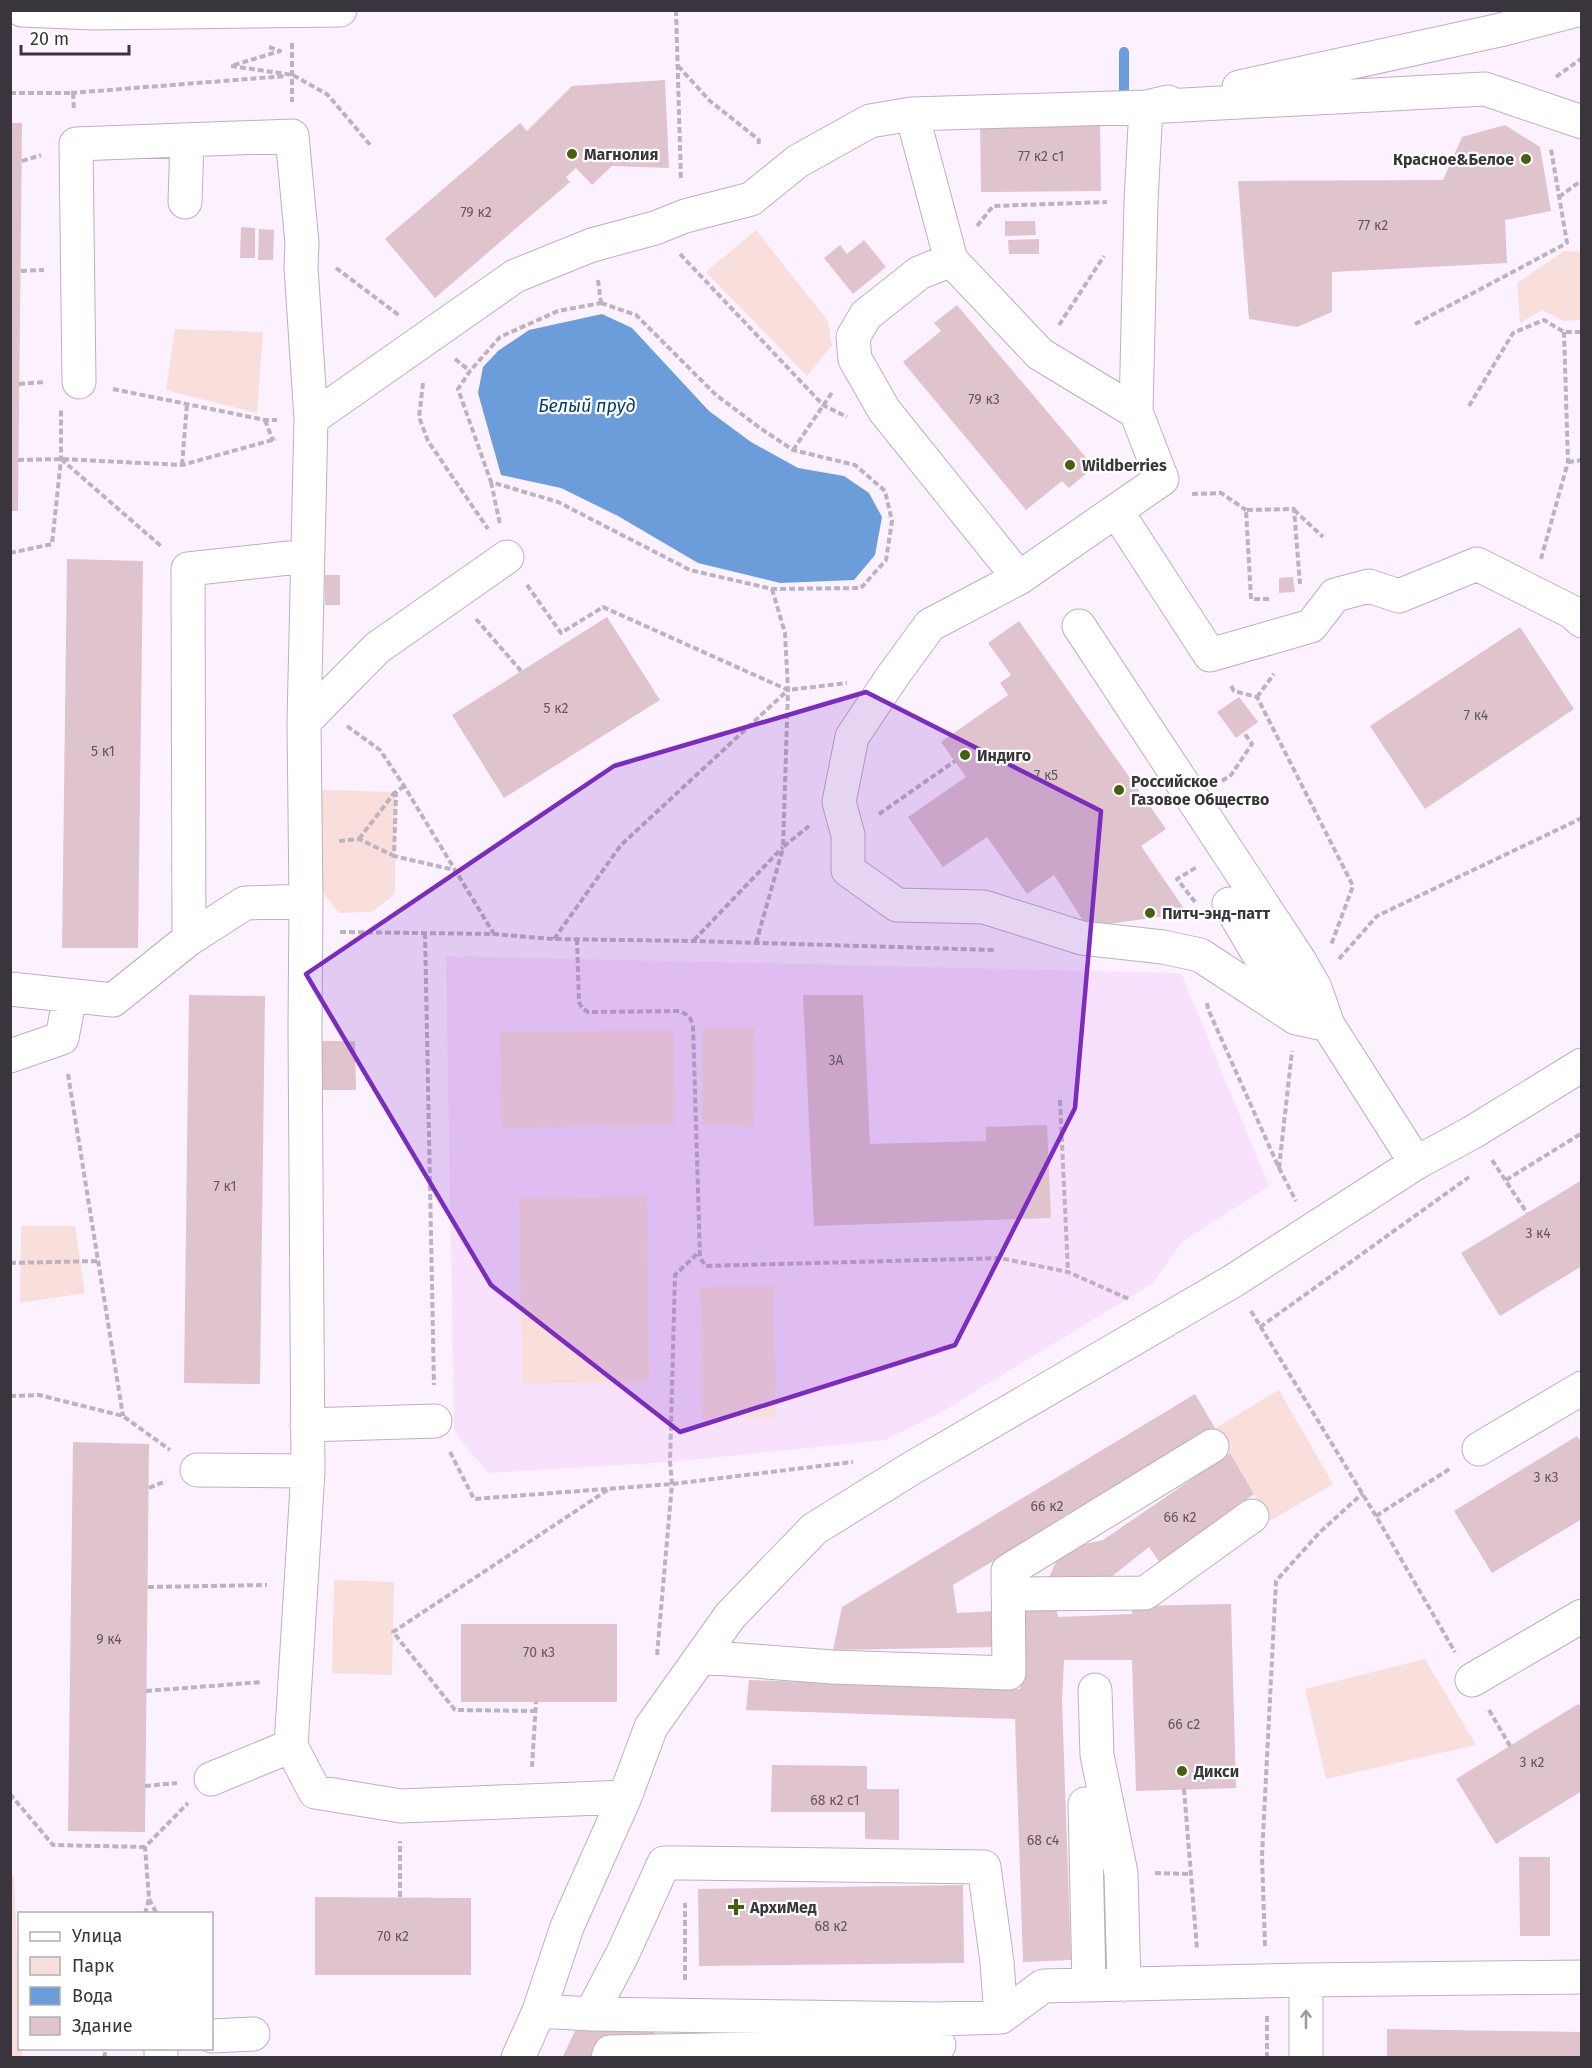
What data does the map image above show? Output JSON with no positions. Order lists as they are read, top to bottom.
{
  "water": ["Белый пруд"],
  "places": {
    "other": [
      "Магнолия",
      "Красное&Белое",
      "Wildberries",
      "Индиго",
      "Российское Газовое Общество",
      "Питч-энд-патт",
      "Дикси"
    ],
    "health": ["АрхиМед"]
  },
  "house_numbers": [
    "77 к2 с1",
    "79 к2",
    "77 к2",
    "79 к3",
    "5 к2",
    "7 к4",
    "5 к1",
    "7 к5",
    "3А",
    "7 к1",
    "3 к4",
    "3 к3",
    "66 к2",
    "66 к2",
    "9 к4",
    "70 к3",
    "66 с2",
    "3 к2",
    "68 к2 с1",
    "68 с4",
    "68 к2",
    "70 к2"
  ],
  "legend": [
    "Улица",
    "Парк",
    "Вода",
    "Здание"
  ],
  "scale_bar": "20 m"
}
